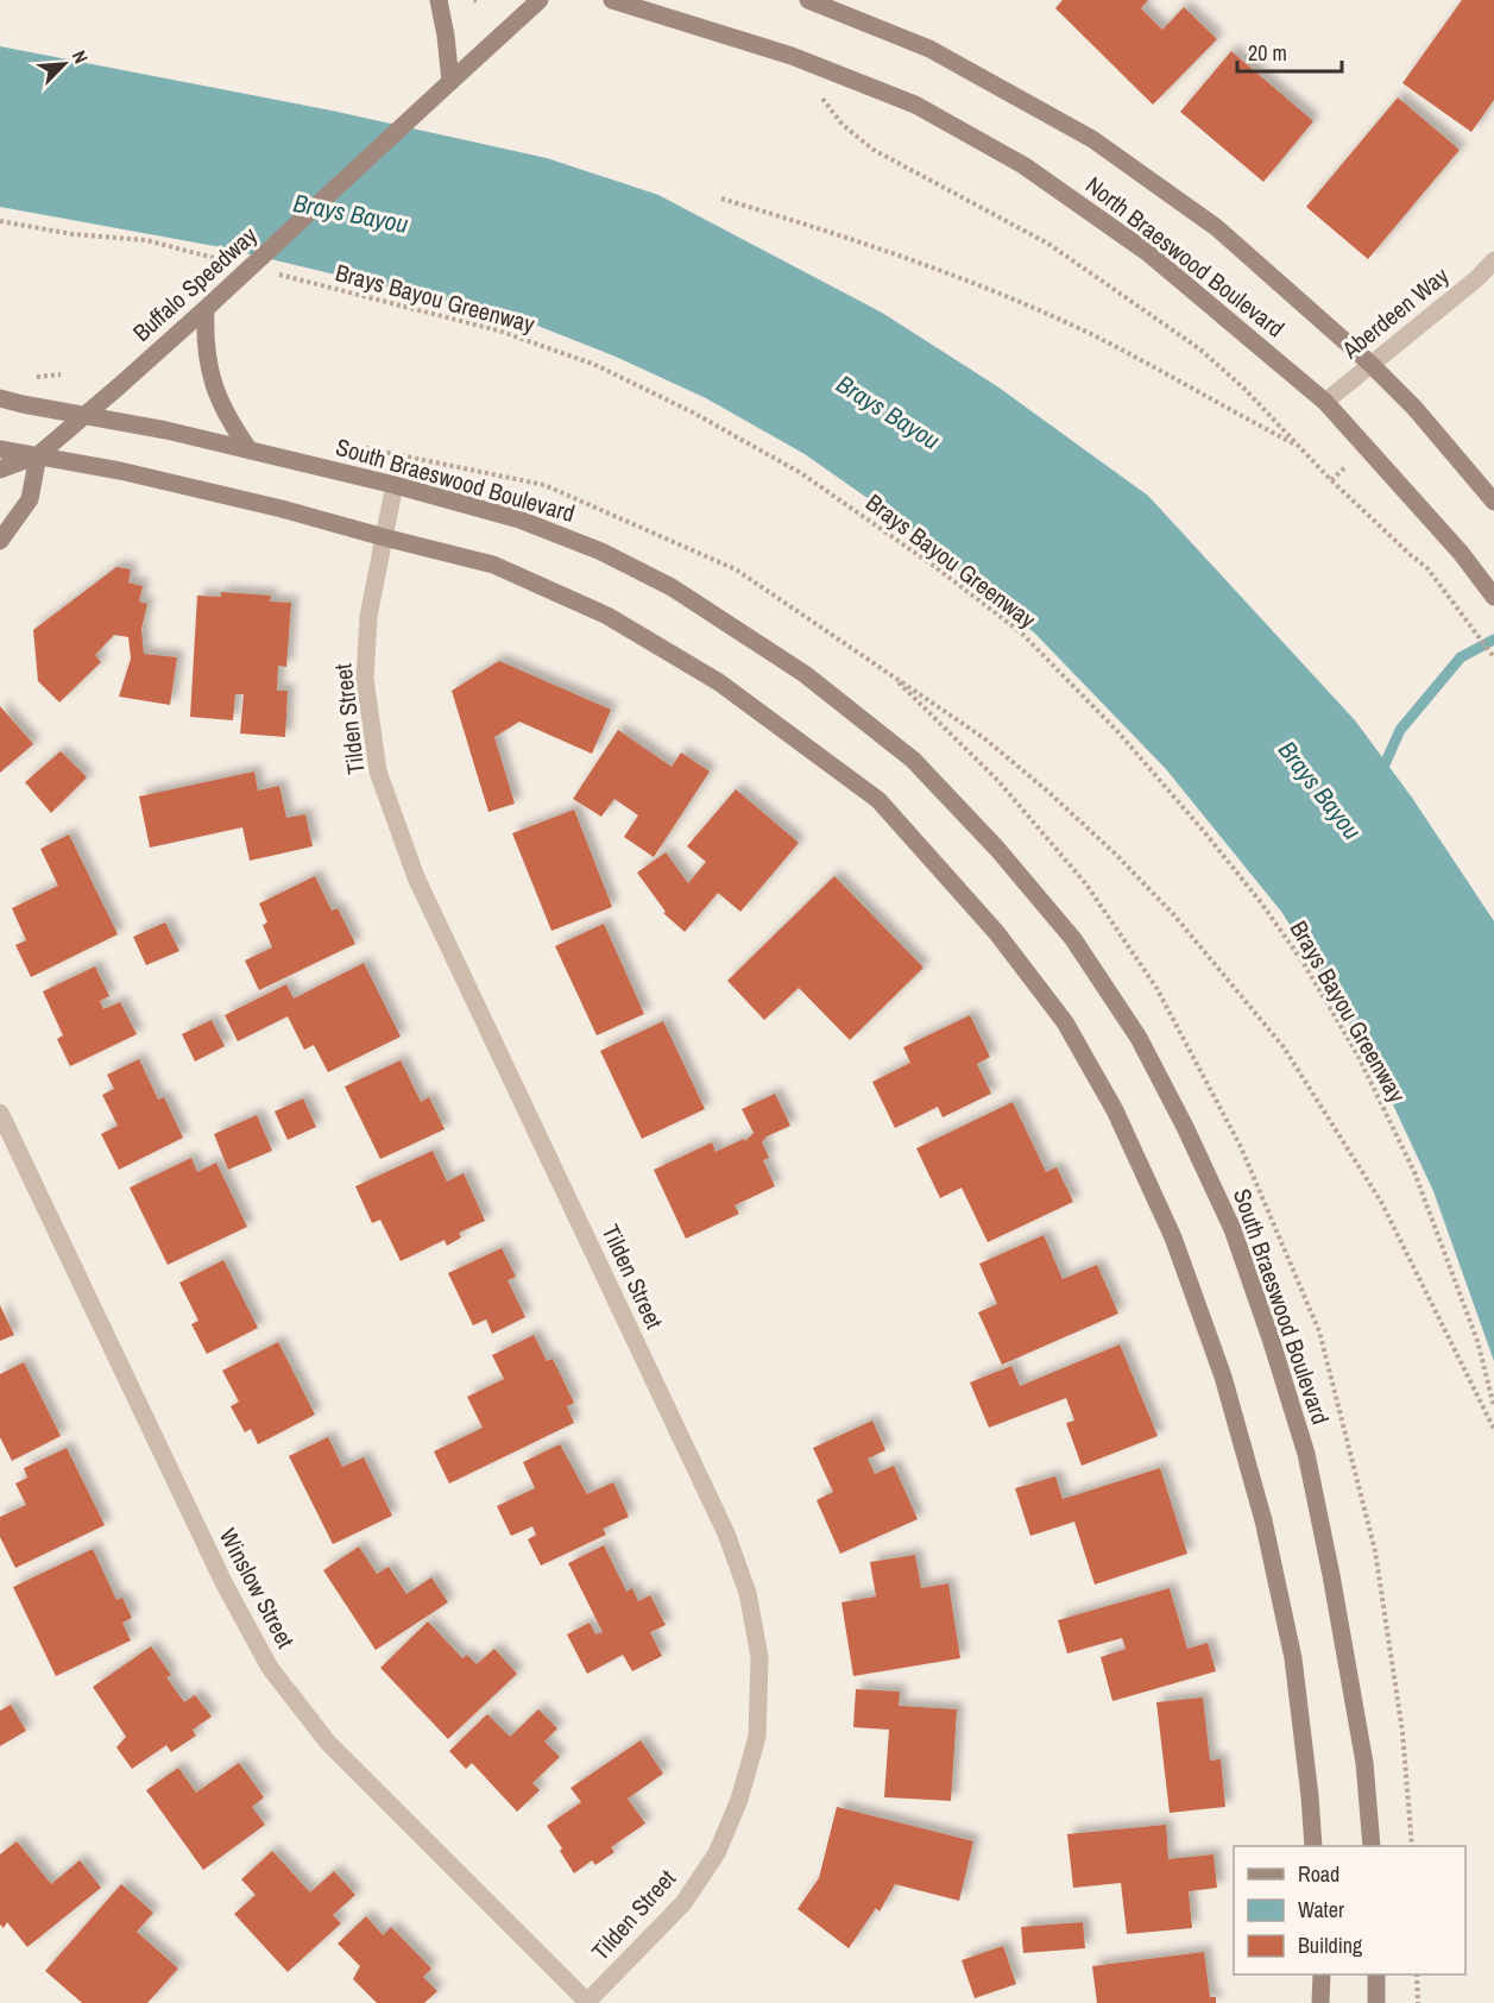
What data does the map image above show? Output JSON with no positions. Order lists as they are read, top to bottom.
{
  "streets": {
    "main road": ["North Braeswood Boulevard", "Buffalo Speedway", "South Braeswood Boulevard"],
    "street": ["Aberdeen Way", "Tilden Street", "Winslow Street"],
    "path": ["Brays Bayou Greenway"]
  },
  "crossings": [
    ["North Braeswood Boulevard", "Aberdeen Way"],
    ["Buffalo Speedway", "South Braeswood Boulevard"],
    ["South Braeswood Boulevard", "Tilden Street"],
    ["Tilden Street", "Winslow Street"]
  ],
  "water": ["Brays Bayou"],
  "legend": ["Road", "Water", "Building"],
  "scale_bar": "20 m",
  "north": "top right"
}
